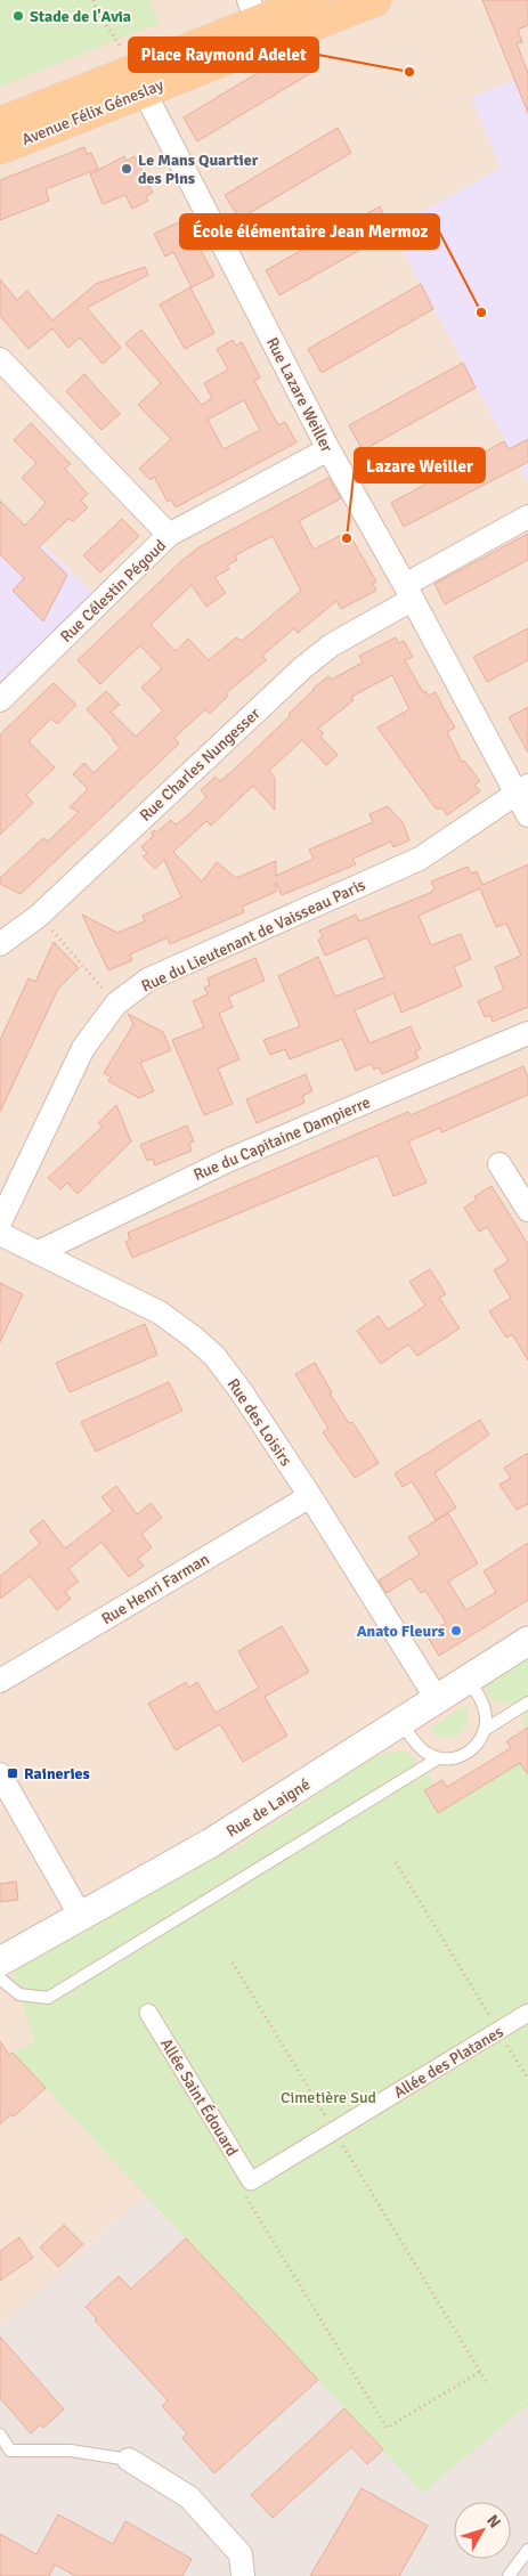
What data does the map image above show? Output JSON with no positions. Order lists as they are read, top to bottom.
{
  "streets": {
    "main road": ["Avenue Félix Géneslay"],
    "street": [
      "Rue Lazare Weiller",
      "Rue Célestin Pégoud",
      "Rue Charles Nungesser",
      "Rue du Lieutenant de Vaisseau Paris",
      "Rue du Capitaine Dampierre",
      "Rue des Loisirs",
      "Rue Henri Farman",
      "Rue de Laigné",
      "Allée des Platanes",
      "Allée Saint Édouard"
    ]
  },
  "crossings": [
    ["Avenue Félix Géneslay", "Rue Lazare Weiller"],
    ["Rue Lazare Weiller", "Rue Célestin Pégoud"],
    ["Rue Lazare Weiller", "Rue Charles Nungesser"],
    ["Rue Lazare Weiller", "Rue du Lieutenant de Vaisseau Paris"],
    ["Rue du Capitaine Dampierre", "Rue des Loisirs"],
    ["Rue des Loisirs", "Rue Henri Farman"],
    ["Rue des Loisirs", "Rue de Laigné"],
    ["Allée des Platanes", "Allée Saint Édouard"]
  ],
  "parks": ["Cimetière Sud"],
  "places": {
    "other": [
      "Stade de l'Avia",
      "Place Raymond Adelet",
      "Le Mans Quartier des Pins",
      "École élémentaire Jean Mermoz",
      "Lazare Weiller",
      "Anato Fleurs"
    ],
    "transit": ["Raineries"]
  },
  "north": "top right"
}
